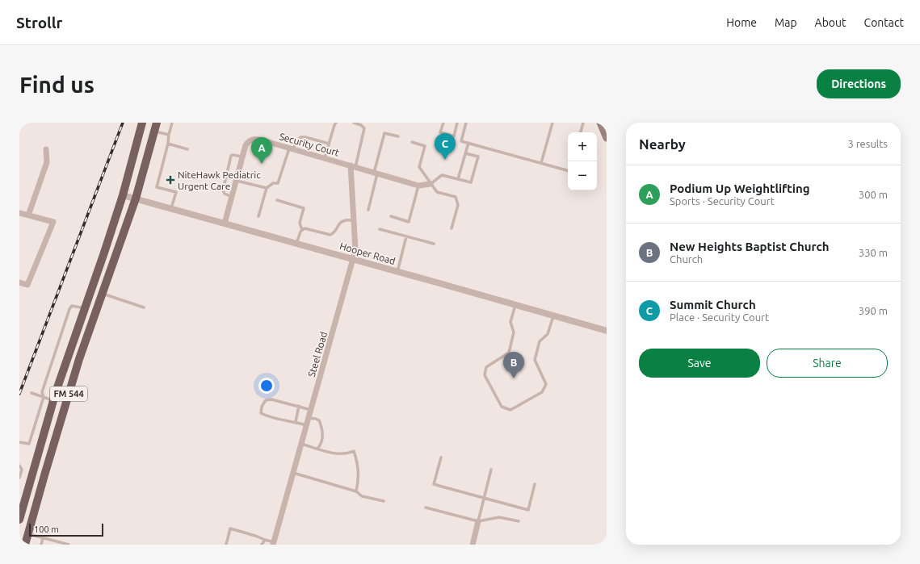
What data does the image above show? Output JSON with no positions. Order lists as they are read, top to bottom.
{
  "streets": {
    "main road": ["FM 544"],
    "street": ["Security Court", "Hooper Road", "Steel Road"]
  },
  "crossings": [
    ["Security Court", "Hooper Road"],
    ["Security Court", "Steel Road"],
    ["Hooper Road", "Steel Road"],
    ["Hooper Road", "FM 544"]
  ],
  "places": {
    "health": ["NiteHawk Pediatric Urgent Care"]
  },
  "scale_bar": "100 m",
  "page": {
    "header": "Strollr",
    "nav": [
      "Home",
      "Map",
      "About",
      "Contact"
    ],
    "buttons": [
      "Directions",
      ["Save", "Share"]
    ],
    "title": "Find us",
    "heading": ["Nearby", "3 results"],
    "map_buttons": ["+", "−"],
    "pins": ["C", "A", "B"],
    "list": [
      {
        "mark": "A",
        "name": "Podium Up Weightlifting",
        "note": "Sports · Security Court",
        "value": "300 m"
      },
      {
        "mark": "B",
        "name": "New Heights Baptist Church",
        "note": "Church",
        "value": "330 m"
      },
      {
        "mark": "C",
        "name": "Summit Church",
        "note": "Place · Security Court",
        "value": "390 m"
      }
    ],
    "scale": "100 m"
  }
}
